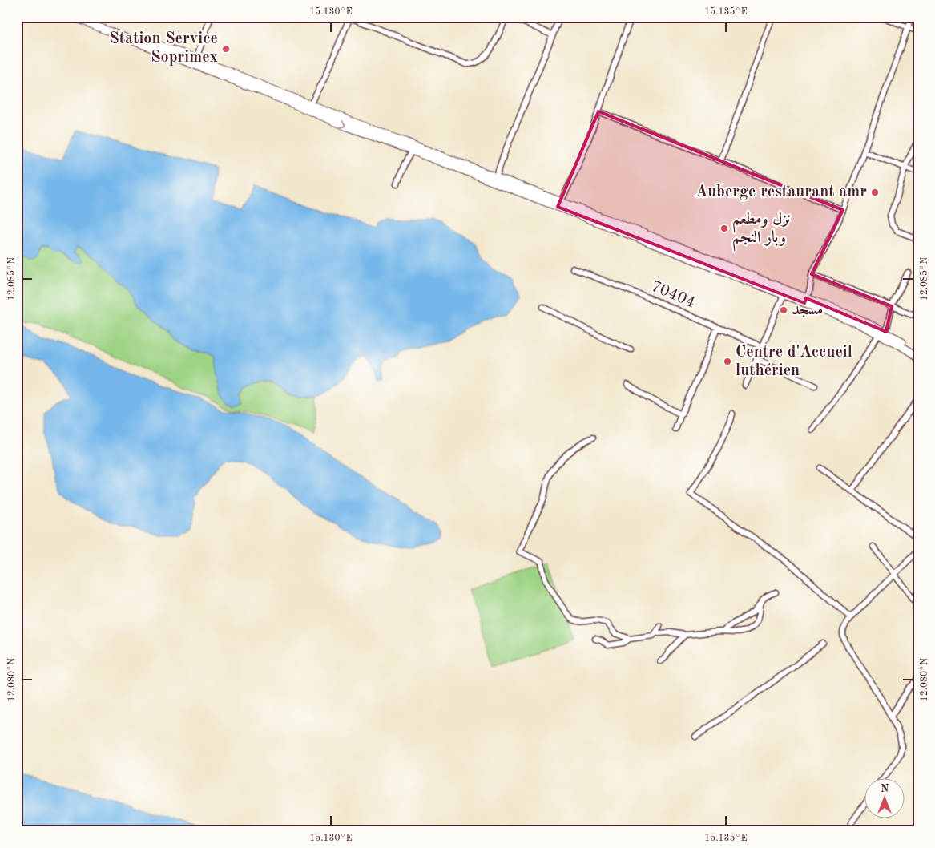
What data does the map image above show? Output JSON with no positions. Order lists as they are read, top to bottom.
{
  "streets": {
    "street": ["70404"]
  },
  "places": [
    "Station Service Soprimex",
    "Auberge restaurant amr",
    "نزل ومطعم وبار النجم",
    "مسجد",
    "Centre d'Accueil luthérien"
  ],
  "north": "top",
  "coordinates": [
    "15.130°E",
    "15.135°E",
    "12.085°N",
    "12.080°N"
  ]
}
